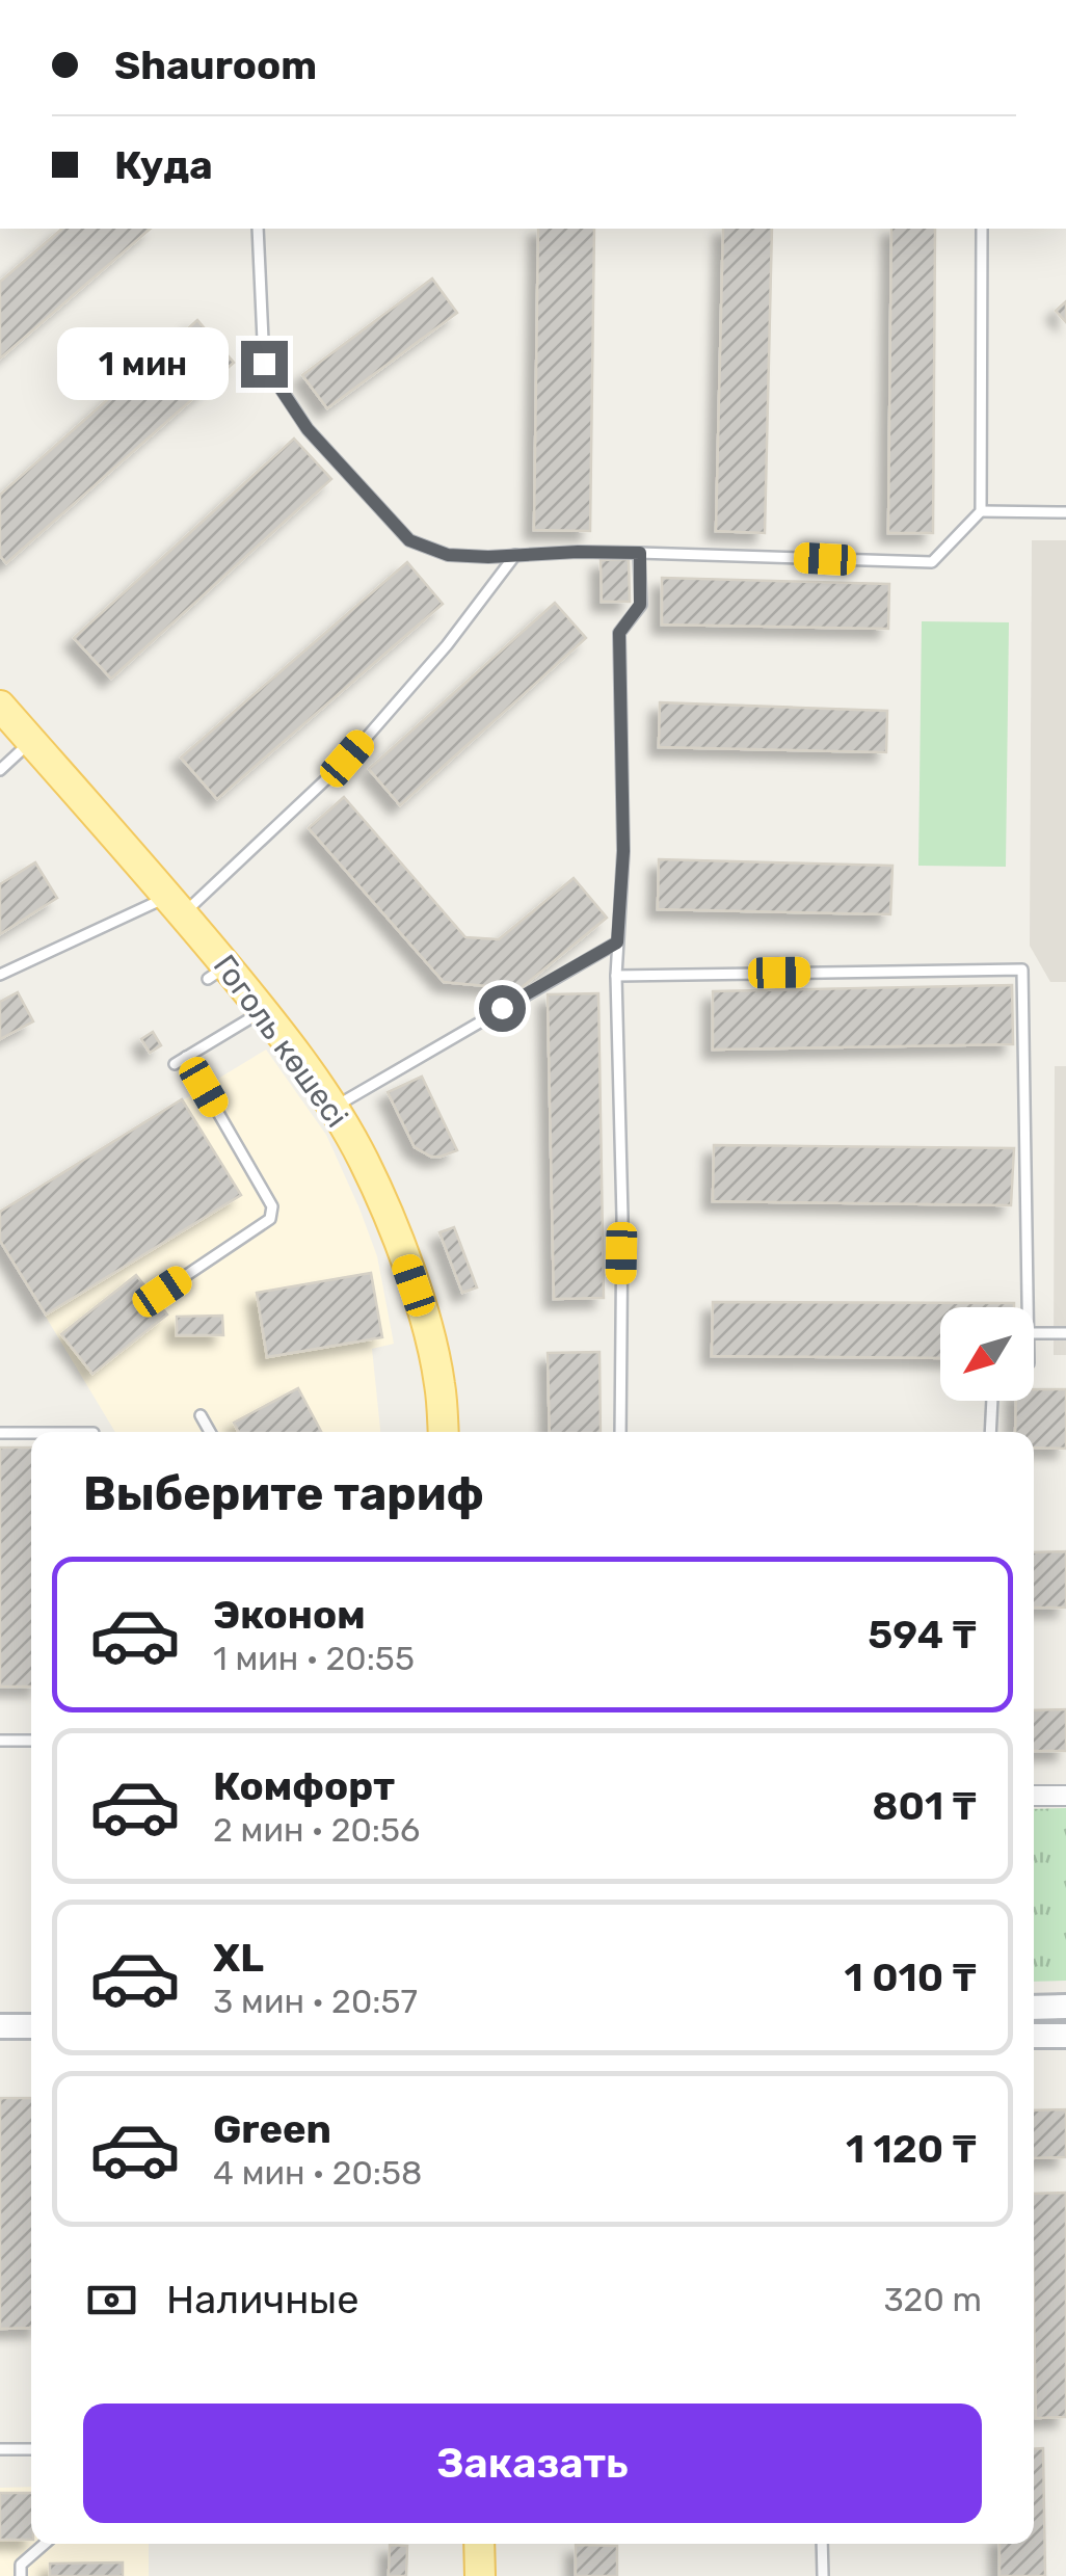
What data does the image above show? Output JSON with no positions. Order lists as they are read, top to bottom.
{
  "streets": {
    "main road": ["Гоголь көшесі"]
  },
  "north": "bottom left",
  "page": {
    "banner": ["Shauroom", "Куда"],
    "bubble": "1 мин",
    "heading": "Выберите тариф",
    "list": [
      {
        "name": "Эконом",
        "note": "1 мин · 20:55",
        "value": "594 ₸"
      },
      {
        "name": "Комфорт",
        "note": "2 мин · 20:56",
        "value": "801 ₸"
      },
      {
        "name": "XL",
        "note": "3 мин · 20:57",
        "value": "1 010 ₸"
      },
      {
        "name": "Green",
        "note": "4 мин · 20:58",
        "value": "1 120 ₸"
      }
    ],
    "pay": ["Наличные", "320 m"],
    "buttons": "Заказать"
  }
}
